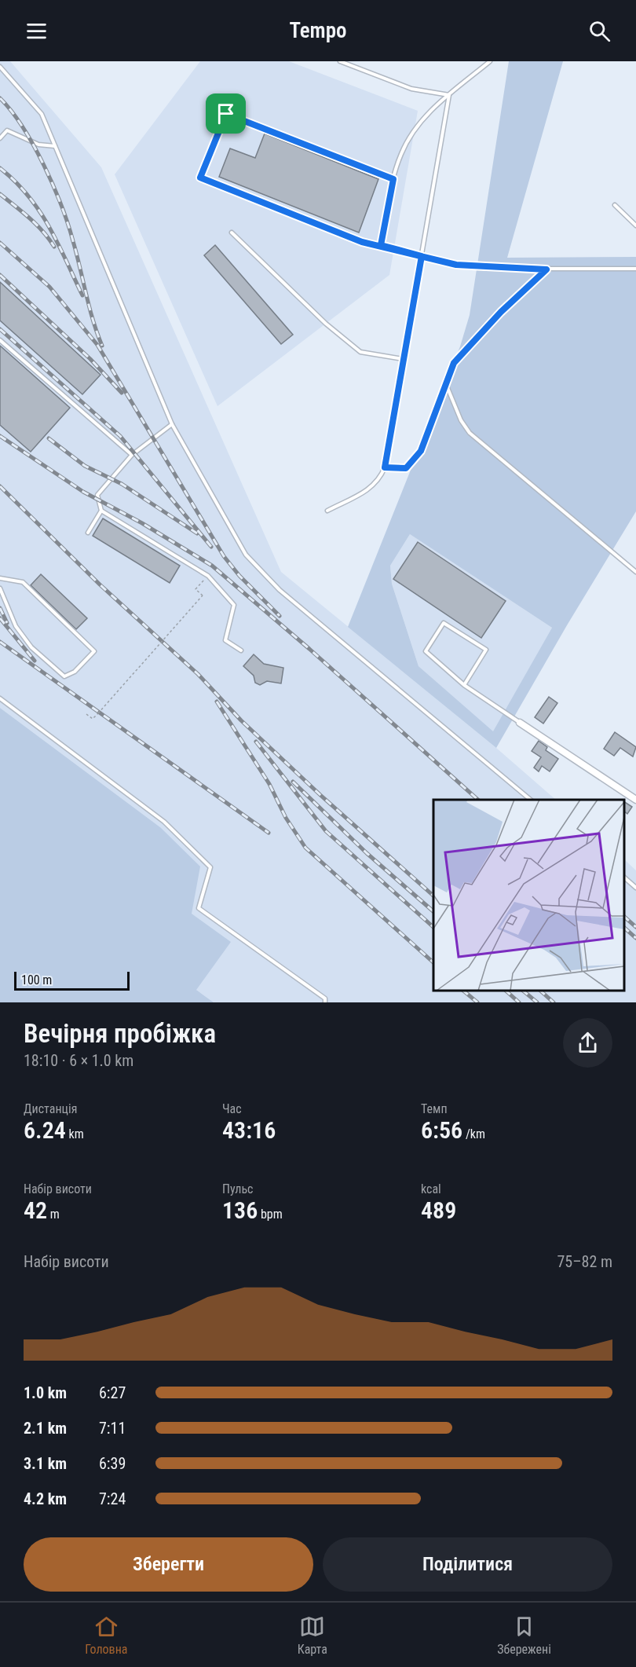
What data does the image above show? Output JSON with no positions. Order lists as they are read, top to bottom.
{
  "scale_bar": "100 m",
  "page": {
    "header": "Tempo",
    "scale": "100 m",
    "heading": ["Вечірня пробіжка", "18:10 · 6 × 1.0 km"],
    "stats": [
      ["Дистанція", "6.24 km"],
      ["Час", "43:16"],
      ["Темп", "6:56 /km"],
      ["Набір висоти", "42 m"],
      ["Пульс", "136 bpm"],
      ["kcal", "489"]
    ],
    "chart": ["Набір висоти", "75–82 m"],
    "list": [
      {
        "name": "1.0 km",
        "note": "6:27"
      },
      {
        "name": "2.1 km",
        "note": "7:11"
      },
      {
        "name": "3.1 km",
        "note": "6:39"
      },
      {
        "name": "4.2 km",
        "note": "7:24"
      }
    ],
    "buttons": ["Зберегти", "Поділитися"],
    "tabs": ["Головна", "Карта", "Збережені"]
  }
}
